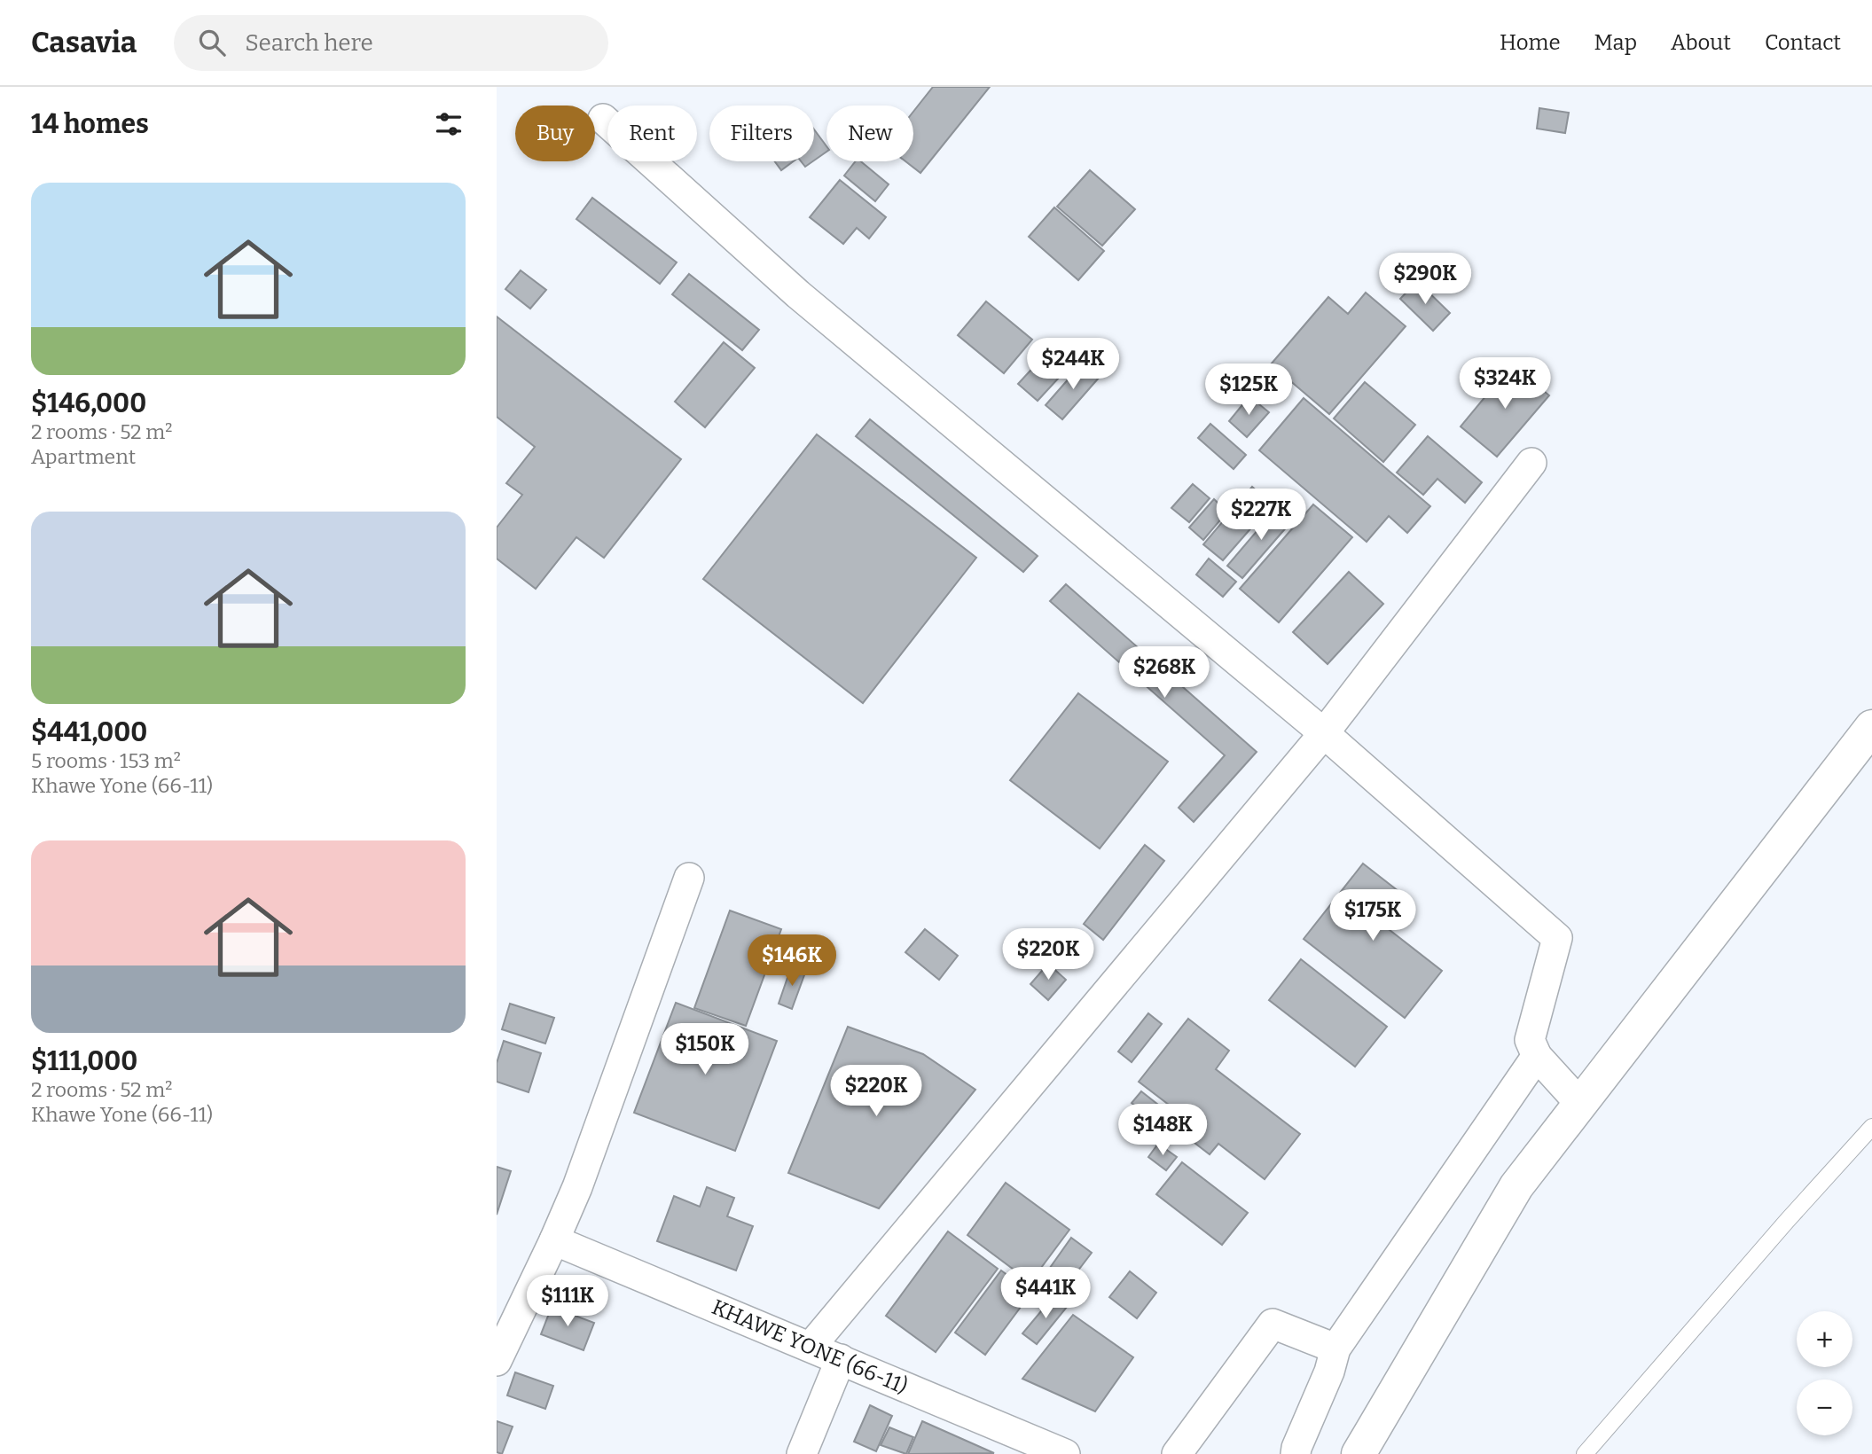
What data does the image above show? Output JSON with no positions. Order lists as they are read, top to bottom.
{
  "streets": {
    "street": ["KHAWE YONE (66-11)"]
  },
  "page": {
    "header": "Casavia",
    "search": "Search here",
    "nav": [
      "Home",
      "Map",
      "About",
      "Contact"
    ],
    "heading": "14 homes",
    "chip": [
      "Buy",
      "Rent",
      "Filters",
      "New"
    ],
    "list": [
      {
        "name": "$146,000",
        "note": "2 rooms · 52 m² · Apartment"
      },
      {
        "name": "$441,000",
        "note": "5 rooms · 153 m² · Khawe Yone (66-11)"
      },
      {
        "name": "$111,000",
        "note": "2 rooms · 52 m² · Khawe Yone (66-11)"
      }
    ],
    "price": [
      "$290K",
      "$244K",
      "$324K",
      "$125K",
      "$227K",
      "$268K",
      "$175K",
      "$220K",
      "$146K",
      "$150K",
      "$220K",
      "$148K",
      "$441K",
      "$111K"
    ],
    "map_buttons": ["+", "−"]
  }
}
